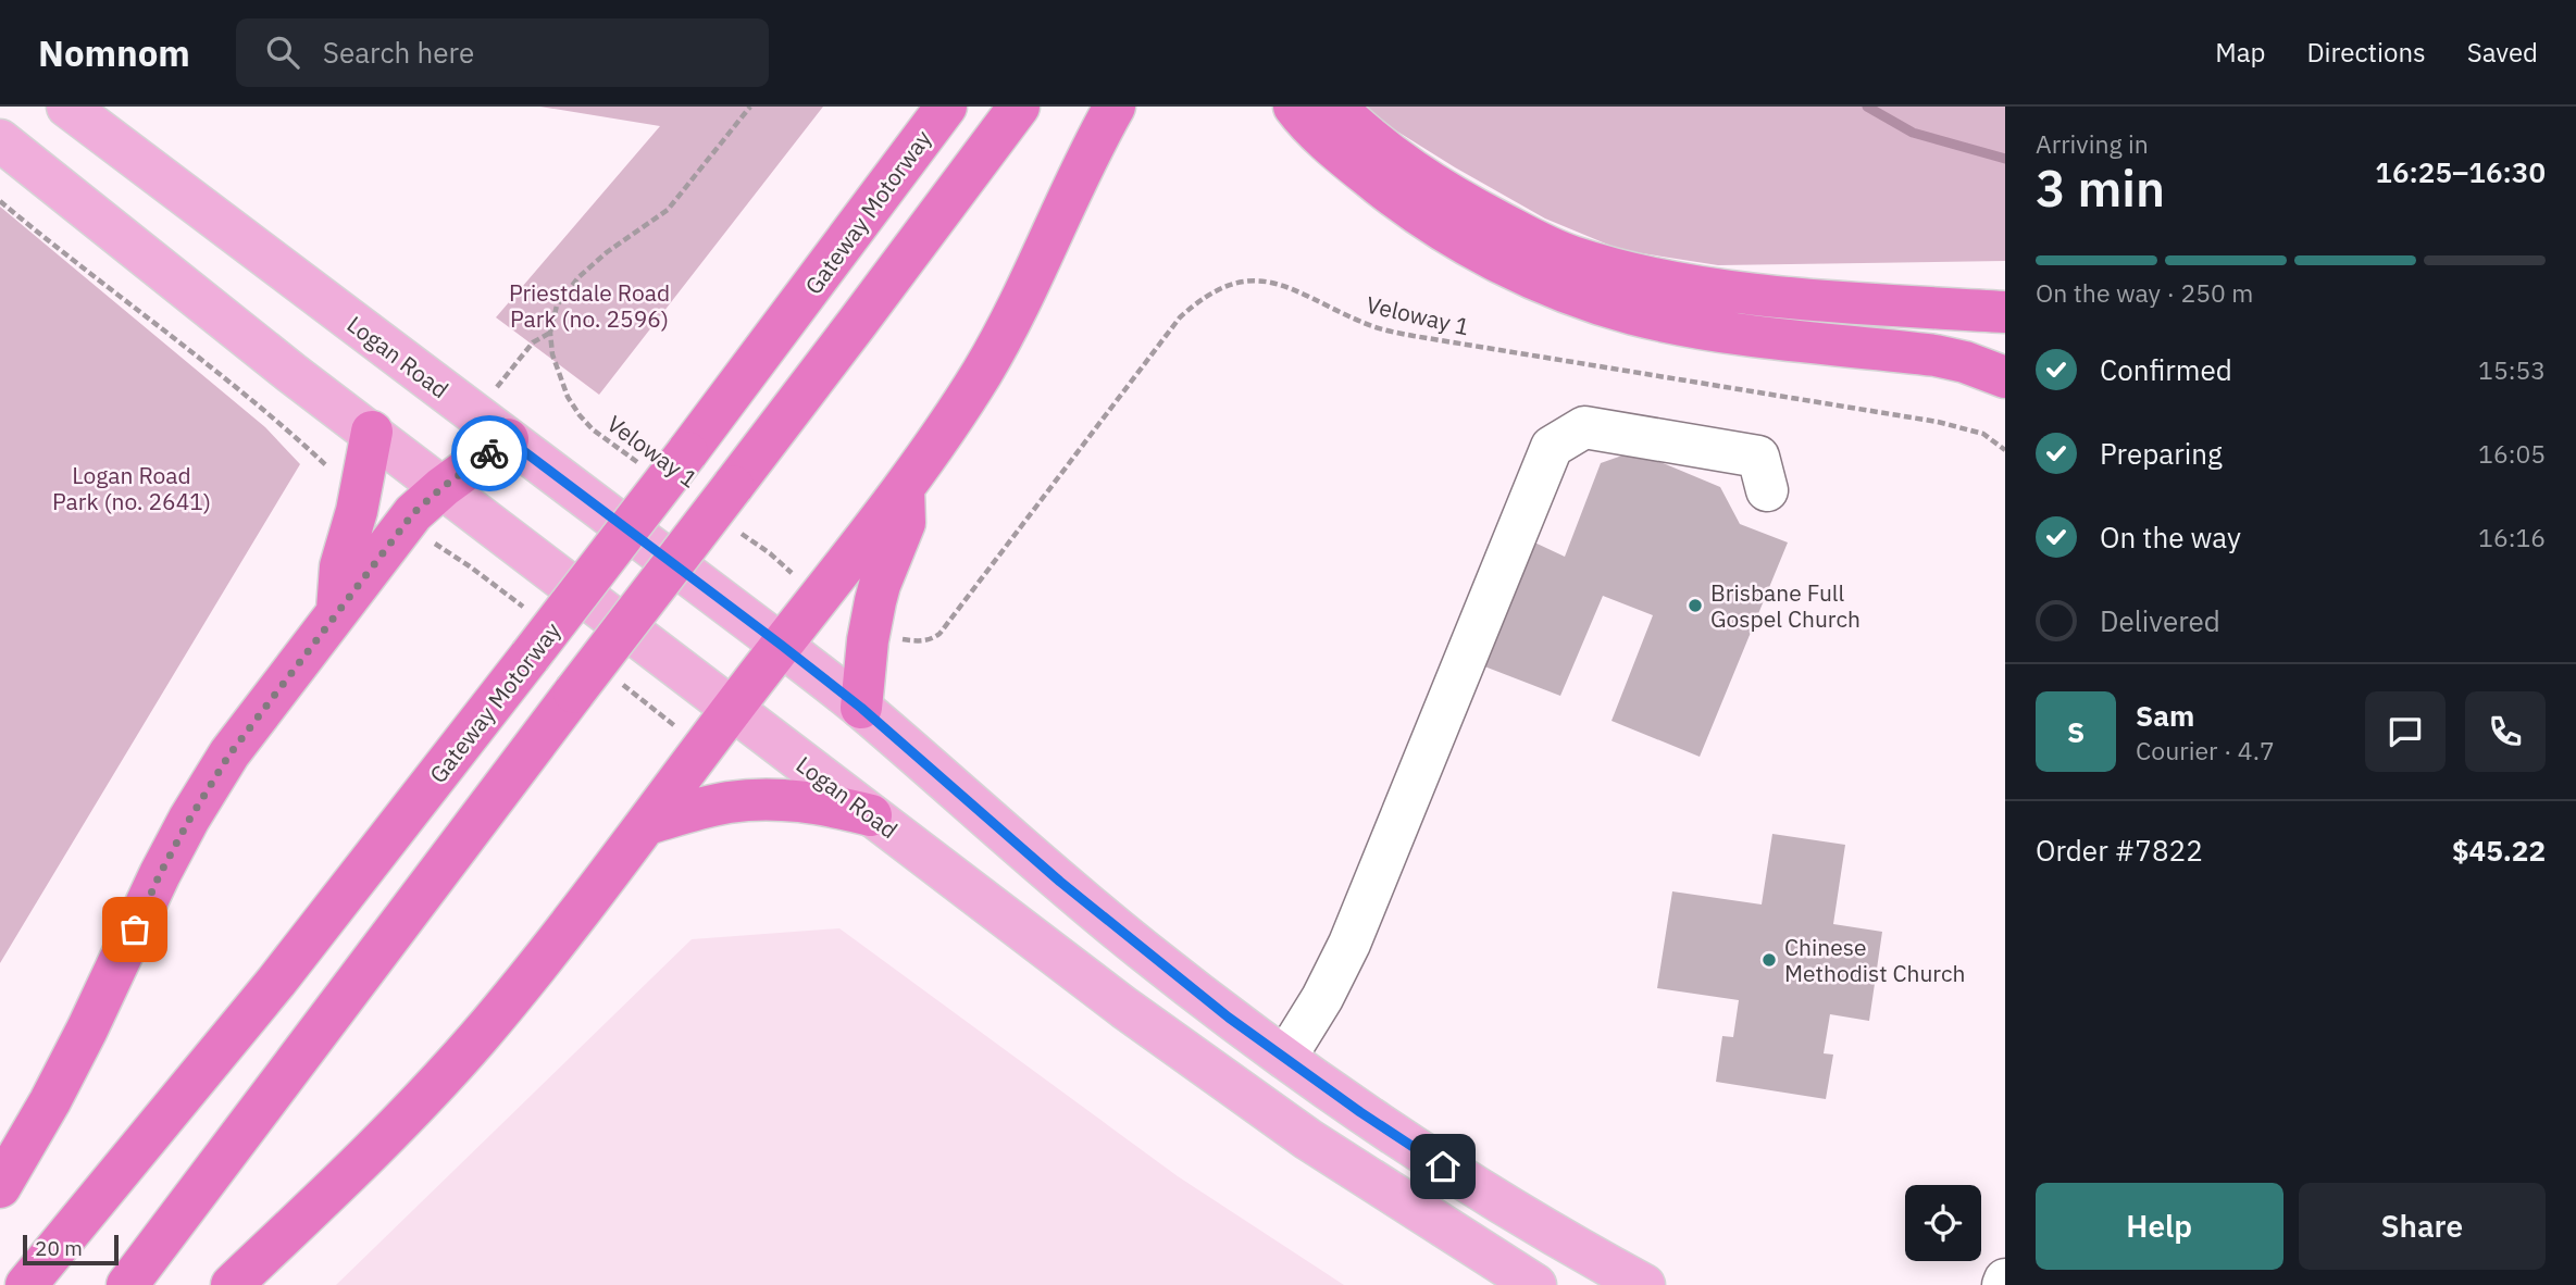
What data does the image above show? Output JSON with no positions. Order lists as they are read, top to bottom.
{
  "streets": {
    "highway": ["Gateway Motorway"],
    "main road": ["Logan Road"],
    "path": ["Veloway 1"]
  },
  "parks": ["Priestdale Road Park (no. 2596)", "Logan Road Park (no. 2641)"],
  "places": ["Brisbane Full Gospel Church", "Chinese Methodist Church"],
  "scale_bar": "20 m",
  "page": {
    "header": "Nomnom",
    "search": "Search here",
    "nav": ["Map", "Directions", "Saved"],
    "heading": ["3 min", "Arriving in", "16:25–16:30"],
    "panel": [
      "Sam",
      "Courier · 4.7",
      "Order #7822",
      "$45.22"
    ],
    "bar": "On the way · 250 m",
    "list": [
      ["Confirmed", "15:53"],
      ["Preparing", "16:05"],
      ["On the way", "16:16"],
      "Delivered"
    ],
    "round": "S",
    "buttons": ["Help", "Share"],
    "scale": "20 m"
  }
}
